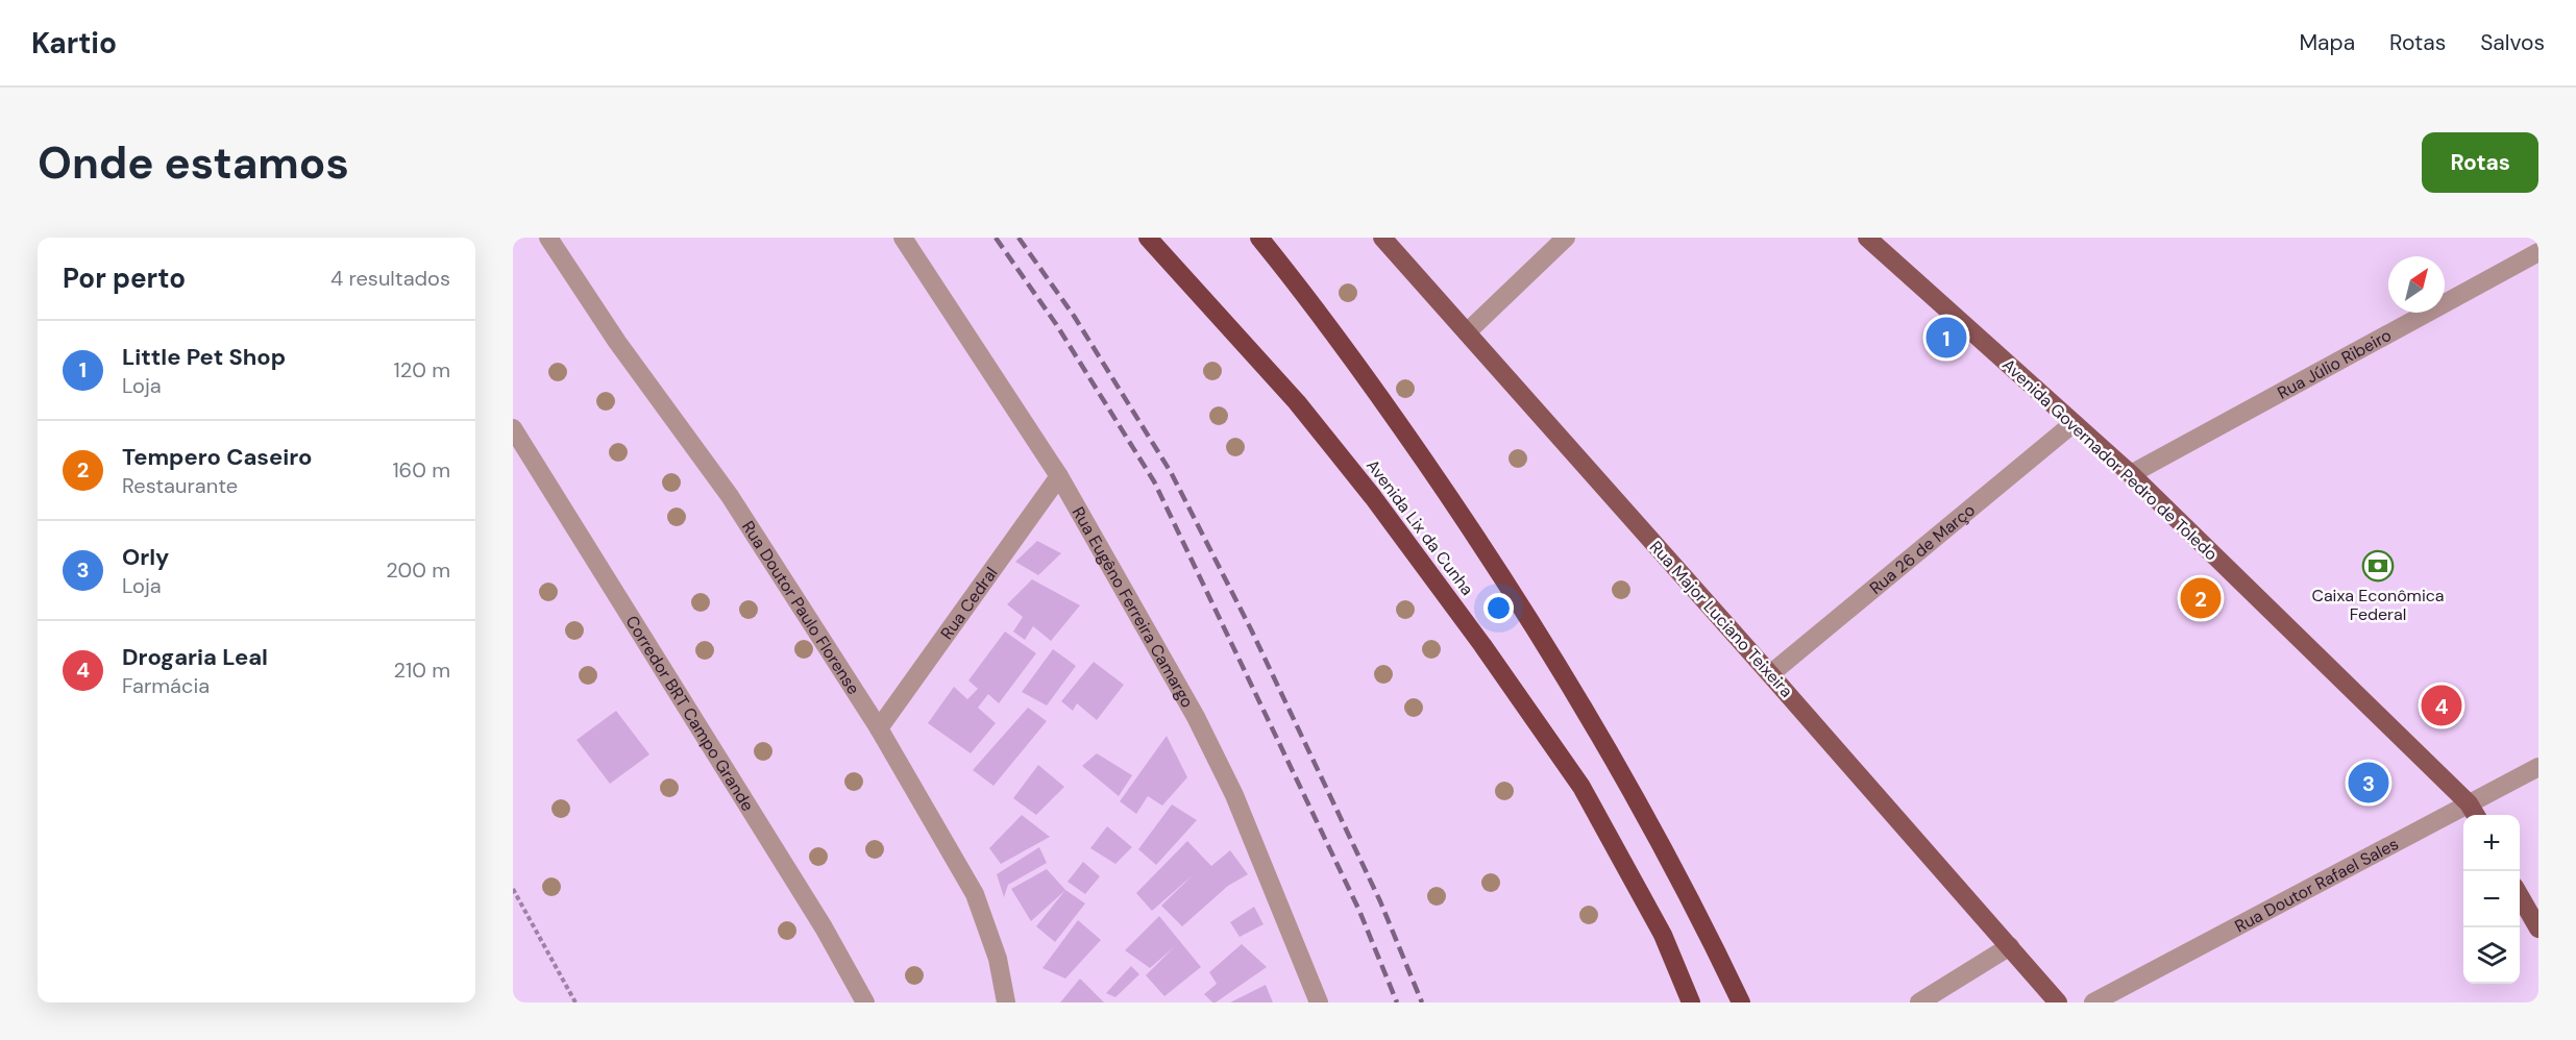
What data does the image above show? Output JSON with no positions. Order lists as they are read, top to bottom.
{
  "streets": {
    "highway": ["Avenida Lix da Cunha"],
    "main road": ["Avenida Governador Pedro de Toledo", "Rua Major Luciano Teixeira"],
    "street": [
      "Rua Júlio Ribeiro",
      "Rua 26 de Março",
      "Rua Cedral",
      "Rua Doutor Paulo Florense",
      "Rua Eugêno Ferreira Camargo",
      "Corredor BRT Campo Grande",
      "Rua Doutor Rafael Sales"
    ]
  },
  "crossings": [
    ["Rua Júlio Ribeiro", "Avenida Governador Pedro de Toledo"],
    ["Avenida Governador Pedro de Toledo", "Rua 26 de Março"],
    ["Avenida Governador Pedro de Toledo", "Rua Doutor Rafael Sales"],
    ["Rua 26 de Março", "Rua Major Luciano Teixeira"],
    ["Rua Cedral", "Rua Doutor Paulo Florense"],
    ["Rua Cedral", "Rua Eugêno Ferreira Camargo"]
  ],
  "places": {
    "bank": ["Caixa Econômica Federal"]
  },
  "north": "top right",
  "page": {
    "header": "Kartio",
    "nav": ["Mapa", "Rotas", "Salvos"],
    "buttons": "Rotas",
    "title": "Onde estamos",
    "heading": ["Por perto", "4 resultados"],
    "pins": [
      "1",
      "2",
      "4",
      "3"
    ],
    "list": [
      {
        "mark": "1",
        "name": "Little Pet Shop",
        "note": "Loja",
        "value": "120 m"
      },
      {
        "mark": "2",
        "name": "Tempero Caseiro",
        "note": "Restaurante",
        "value": "160 m"
      },
      {
        "mark": "3",
        "name": "Orly",
        "note": "Loja",
        "value": "200 m"
      },
      {
        "mark": "4",
        "name": "Drogaria Leal",
        "note": "Farmácia",
        "value": "210 m"
      }
    ],
    "map_buttons": ["+", "−"]
  }
}
